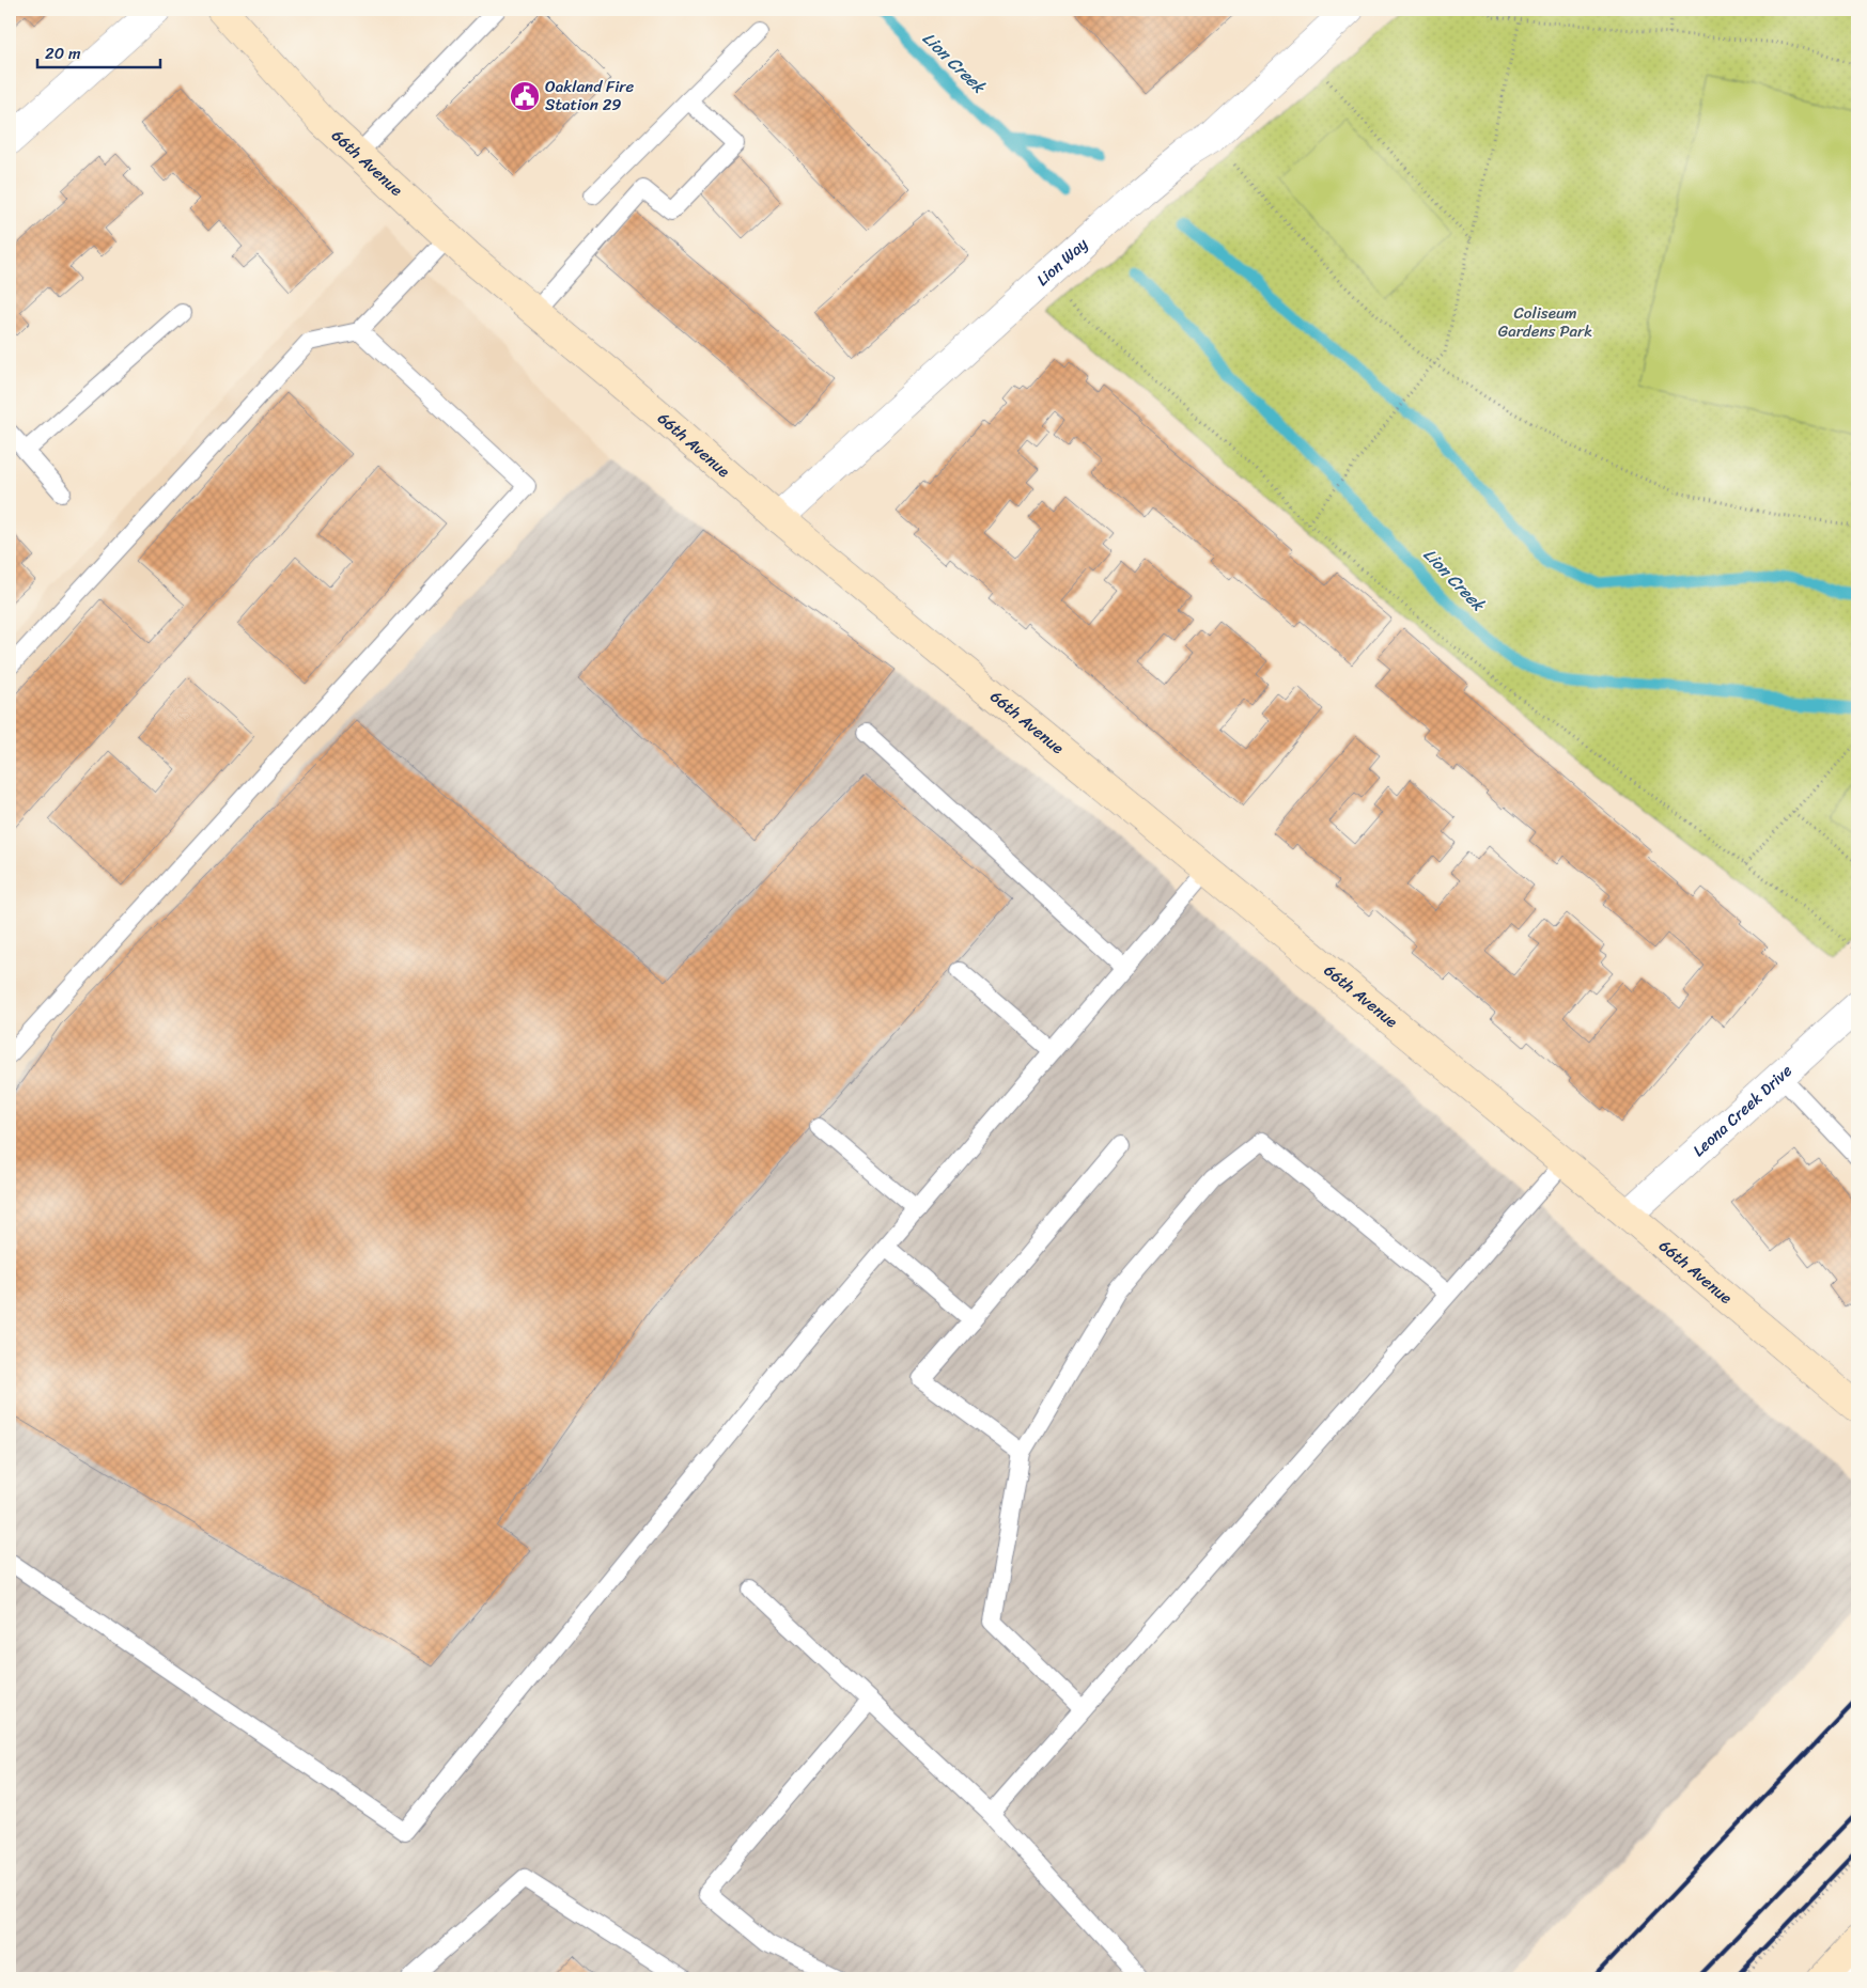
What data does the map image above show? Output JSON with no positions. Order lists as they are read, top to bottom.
{
  "streets": {
    "street": ["66th Avenue", "Lion Way", "Leona Creek Drive"]
  },
  "crossings": [
    ["66th Avenue", "Lion Way"],
    ["66th Avenue", "Leona Creek Drive"]
  ],
  "water": ["Lion Creek"],
  "parks": ["Coliseum Gardens Park"],
  "places": {
    "public building": ["Oakland Fire Station 29"]
  },
  "scale_bar": "20 m"
}
